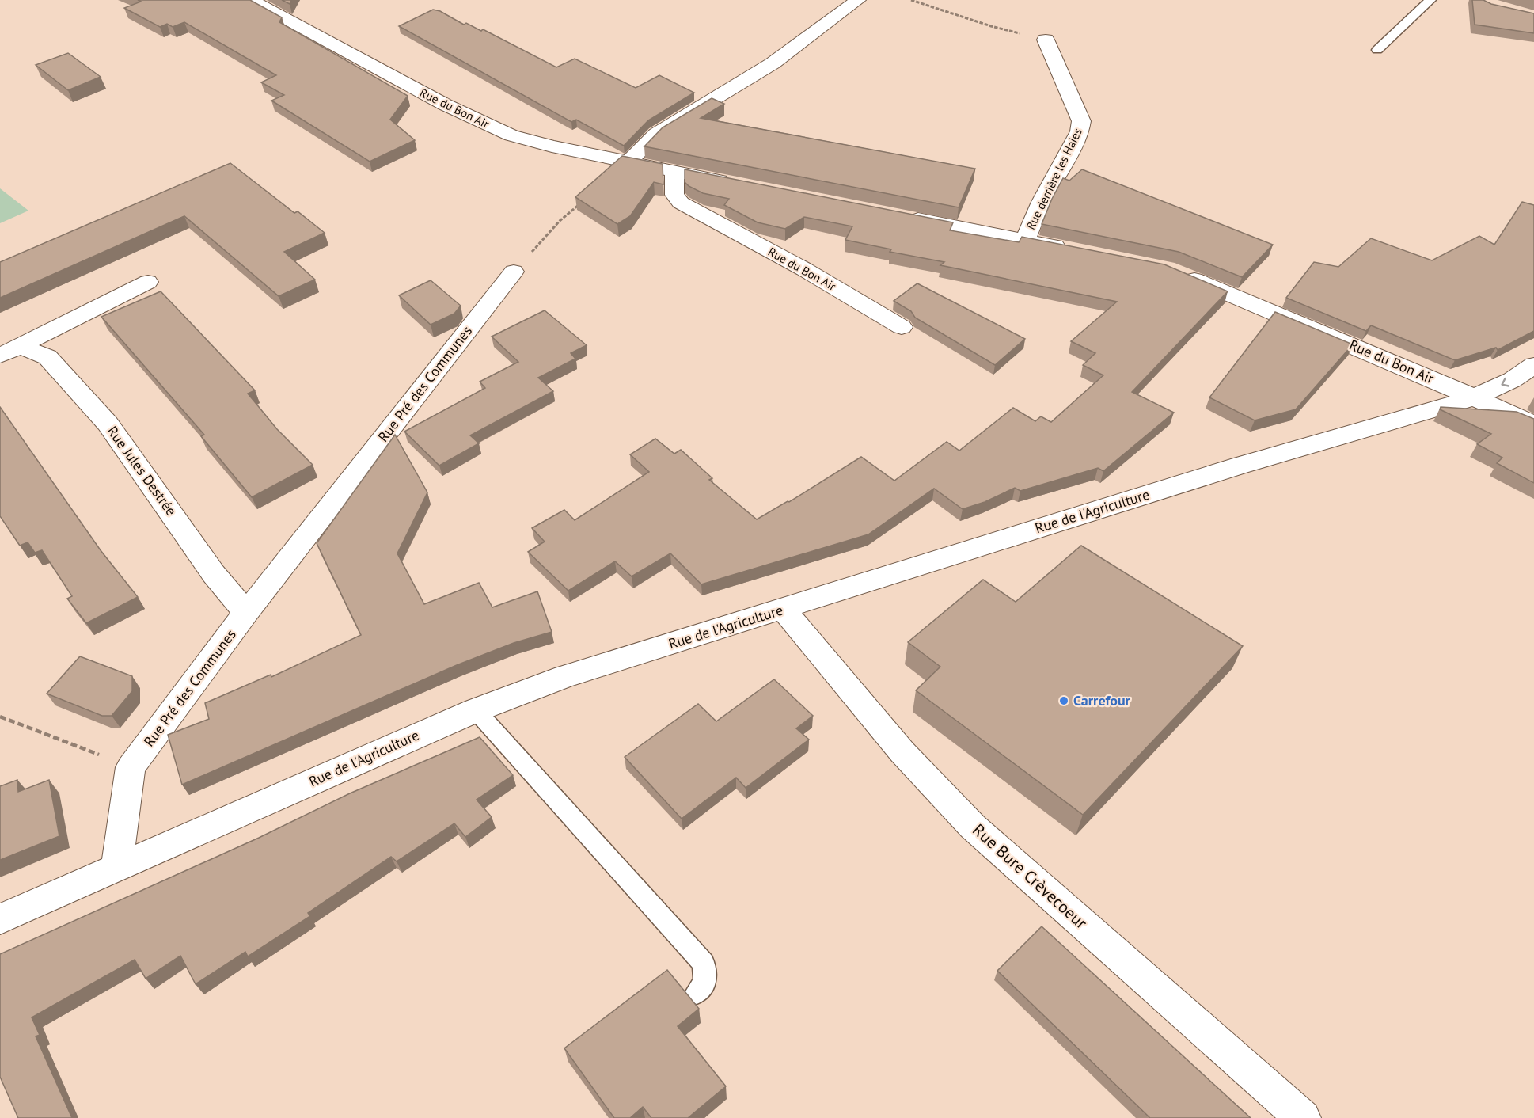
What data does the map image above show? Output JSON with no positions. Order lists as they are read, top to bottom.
{
  "streets": {
    "street": [
      "Rue du Bon Air",
      "Rue derrière les Haies",
      "Rue Pré des Communes",
      "Rue Jules Destrée",
      "Rue de l'Agriculture",
      "Rue Bure Crèvecoeur"
    ]
  },
  "crossings": [
    ["Rue du Bon Air", "Rue de l'Agriculture"],
    ["Rue Pré des Communes", "Rue Jules Destrée"],
    ["Rue Pré des Communes", "Rue de l'Agriculture"],
    ["Rue de l'Agriculture", "Rue Bure Crèvecoeur"]
  ],
  "places": ["Carrefour"]
}
